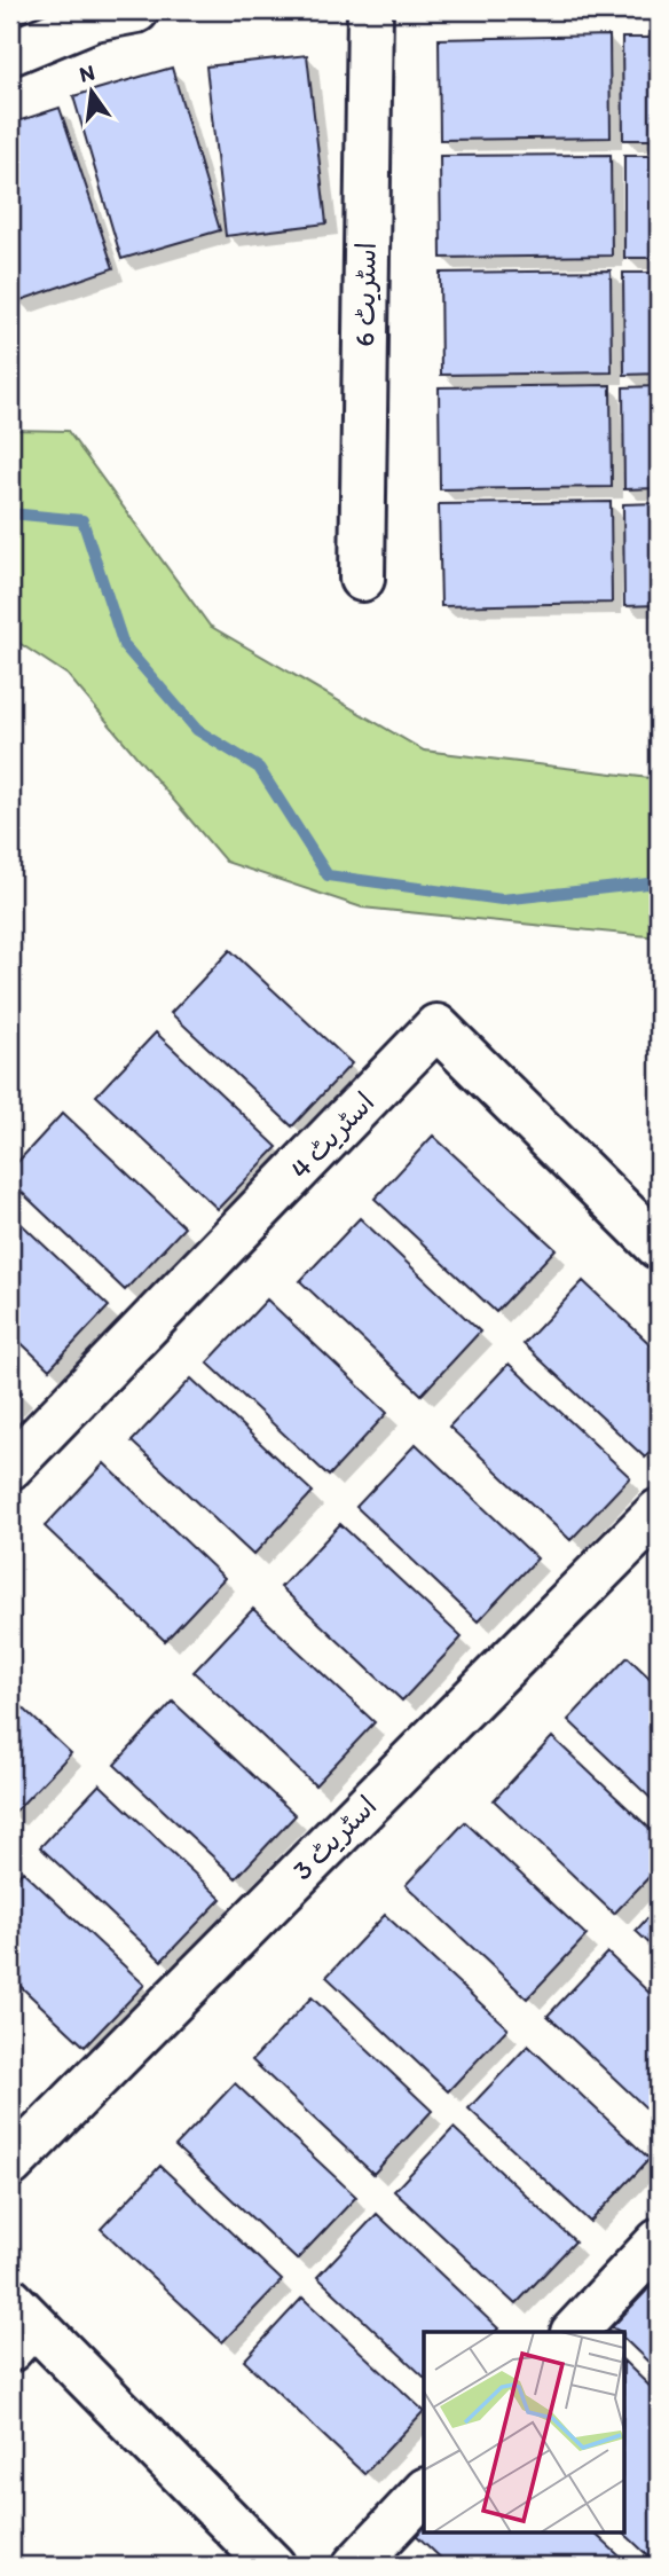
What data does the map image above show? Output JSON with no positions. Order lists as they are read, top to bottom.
{
  "streets": {
    "street": ["اسٹریٹ 6", "اسٹریٹ 4", "اسٹریٹ 3"]
  },
  "north": "top"
}
